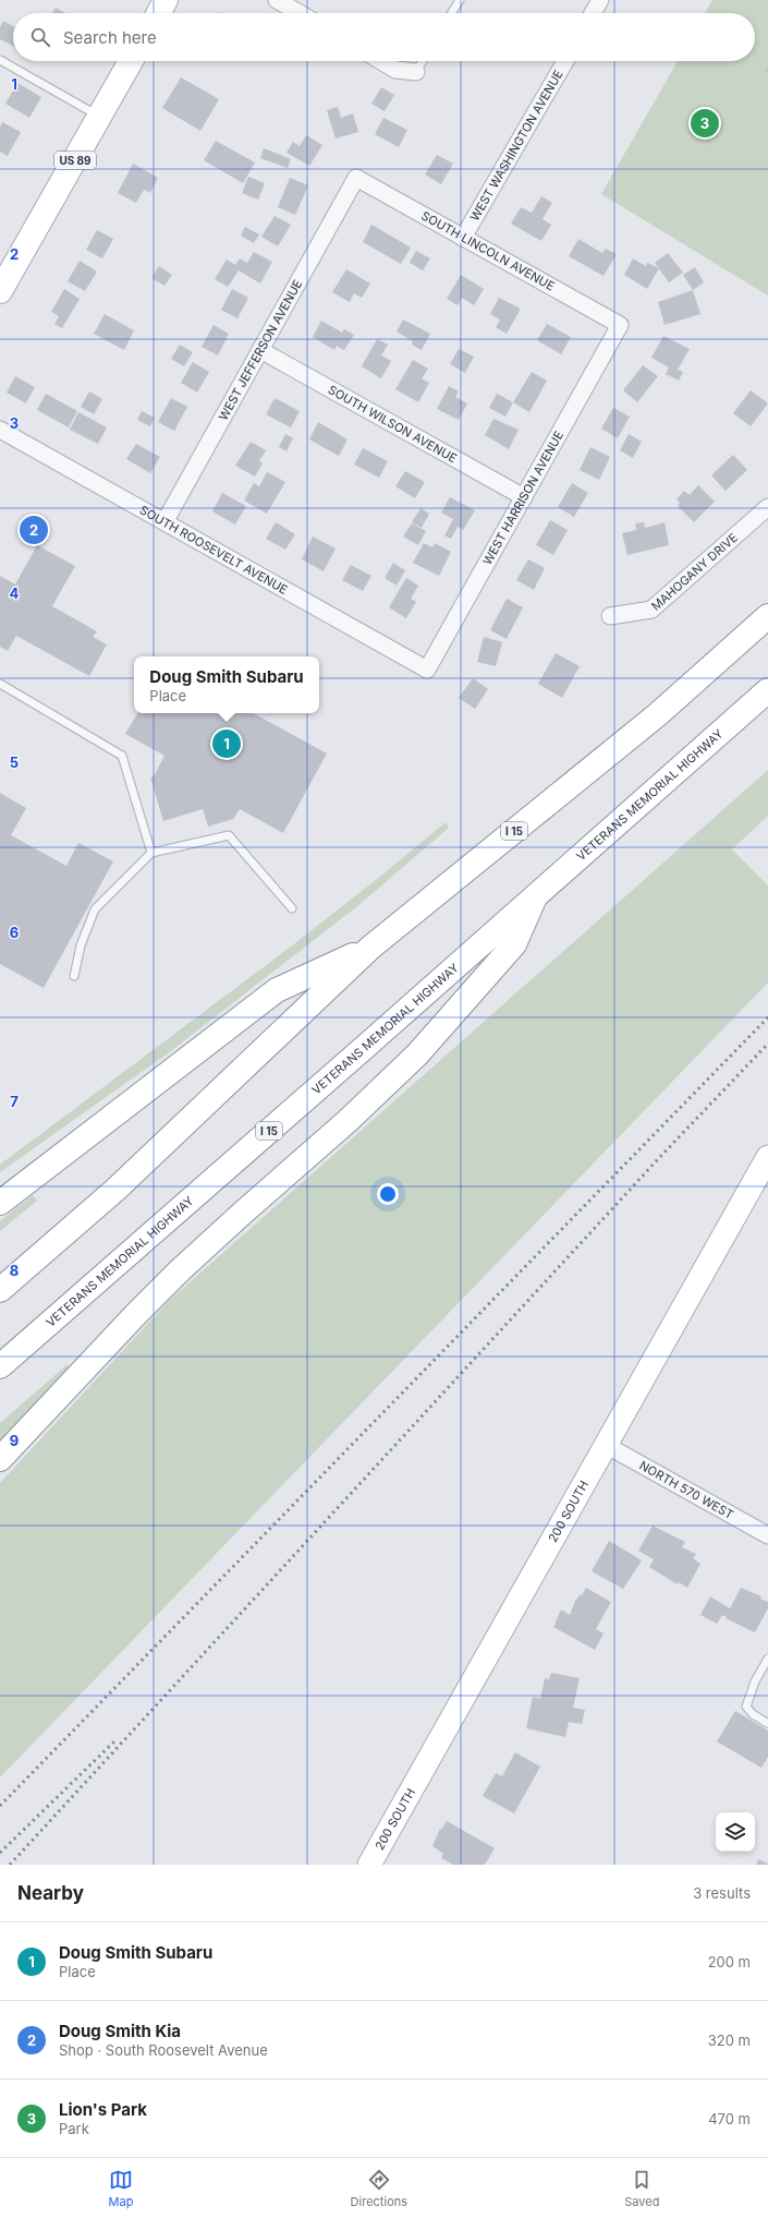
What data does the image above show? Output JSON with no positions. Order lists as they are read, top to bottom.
{
  "streets": {
    "main road": ["US 89", "VETERANS MEMORIAL HIGHWAY", "I 15"],
    "street": [
      "WEST WASHINGTON AVENUE",
      "SOUTH LINCOLN AVENUE",
      "WEST JEFFERSON AVENUE",
      "SOUTH WILSON AVENUE",
      "WEST HARRISON AVENUE",
      "SOUTH ROOSEVELT AVENUE",
      "MAHOGANY DRIVE",
      "NORTH 570 WEST",
      "200 SOUTH"
    ]
  },
  "crossings": [
    ["WEST WASHINGTON AVENUE", "SOUTH LINCOLN AVENUE"],
    ["SOUTH LINCOLN AVENUE", "WEST JEFFERSON AVENUE"],
    ["SOUTH LINCOLN AVENUE", "WEST HARRISON AVENUE"],
    ["WEST JEFFERSON AVENUE", "SOUTH WILSON AVENUE"],
    ["WEST JEFFERSON AVENUE", "SOUTH ROOSEVELT AVENUE"],
    ["SOUTH WILSON AVENUE", "WEST HARRISON AVENUE"],
    ["WEST HARRISON AVENUE", "SOUTH ROOSEVELT AVENUE"],
    ["NORTH 570 WEST", "200 SOUTH"]
  ],
  "page": {
    "search": "Search here",
    "pins": ["3", "2", "1"],
    "popup": ["Doug Smith Subaru", "Place"],
    "heading": ["Nearby", "3 results"],
    "list": [
      {
        "mark": "1",
        "name": "Doug Smith Subaru",
        "note": "Place",
        "value": "200 m"
      },
      {
        "mark": "2",
        "name": "Doug Smith Kia",
        "note": "Shop · South Roosevelt Avenue",
        "value": "320 m"
      },
      {
        "mark": "3",
        "name": "Lion's Park",
        "note": "Park",
        "value": "470 m"
      }
    ],
    "nav": ["Map", "Directions", "Saved"]
  },
  "grid": {
    "rows": [
      "1",
      "2",
      "3",
      "4",
      "5",
      "6",
      "7",
      "8",
      "9"
    ]
  }
}
